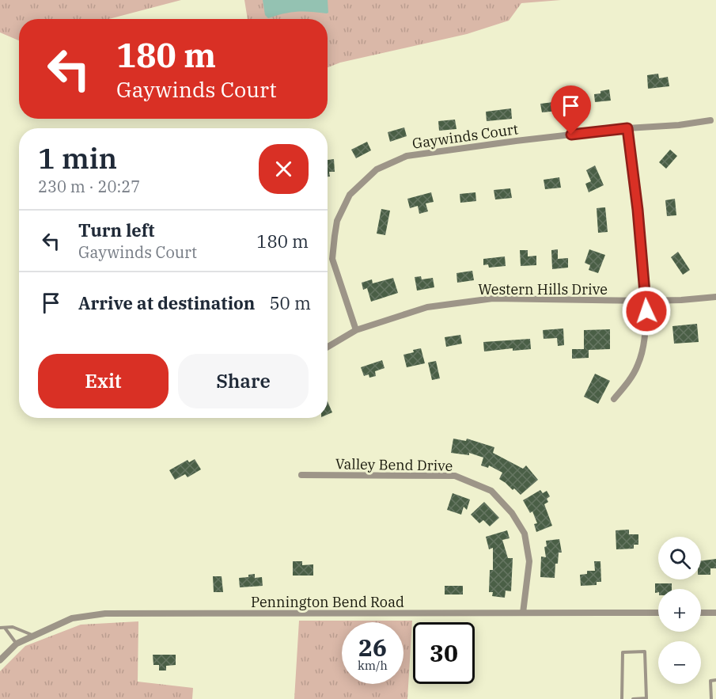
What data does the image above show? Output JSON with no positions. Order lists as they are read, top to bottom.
{
  "streets": {
    "street": [
      "Gaywinds Court",
      "Western Hills Drive",
      "Valley Bend Drive",
      "Pennington Bend Road"
    ]
  },
  "crossings": [
    ["Gaywinds Court", "Western Hills Drive"],
    ["Valley Bend Drive", "Pennington Bend Road"]
  ],
  "page": {
    "turn": ["180 m", "Gaywinds Court"],
    "heading": ["1 min", "230 m · 20:27"],
    "list": [
      {
        "name": "Turn left",
        "note": "Gaywinds Court",
        "value": "180 m"
      },
      {
        "name": "Arrive at destination",
        "value": "50 m"
      }
    ],
    "buttons": ["Exit", "Share"],
    "map_buttons": ["+", "−"],
    "speed": "26 km/h",
    "limit": "30"
  }
}
